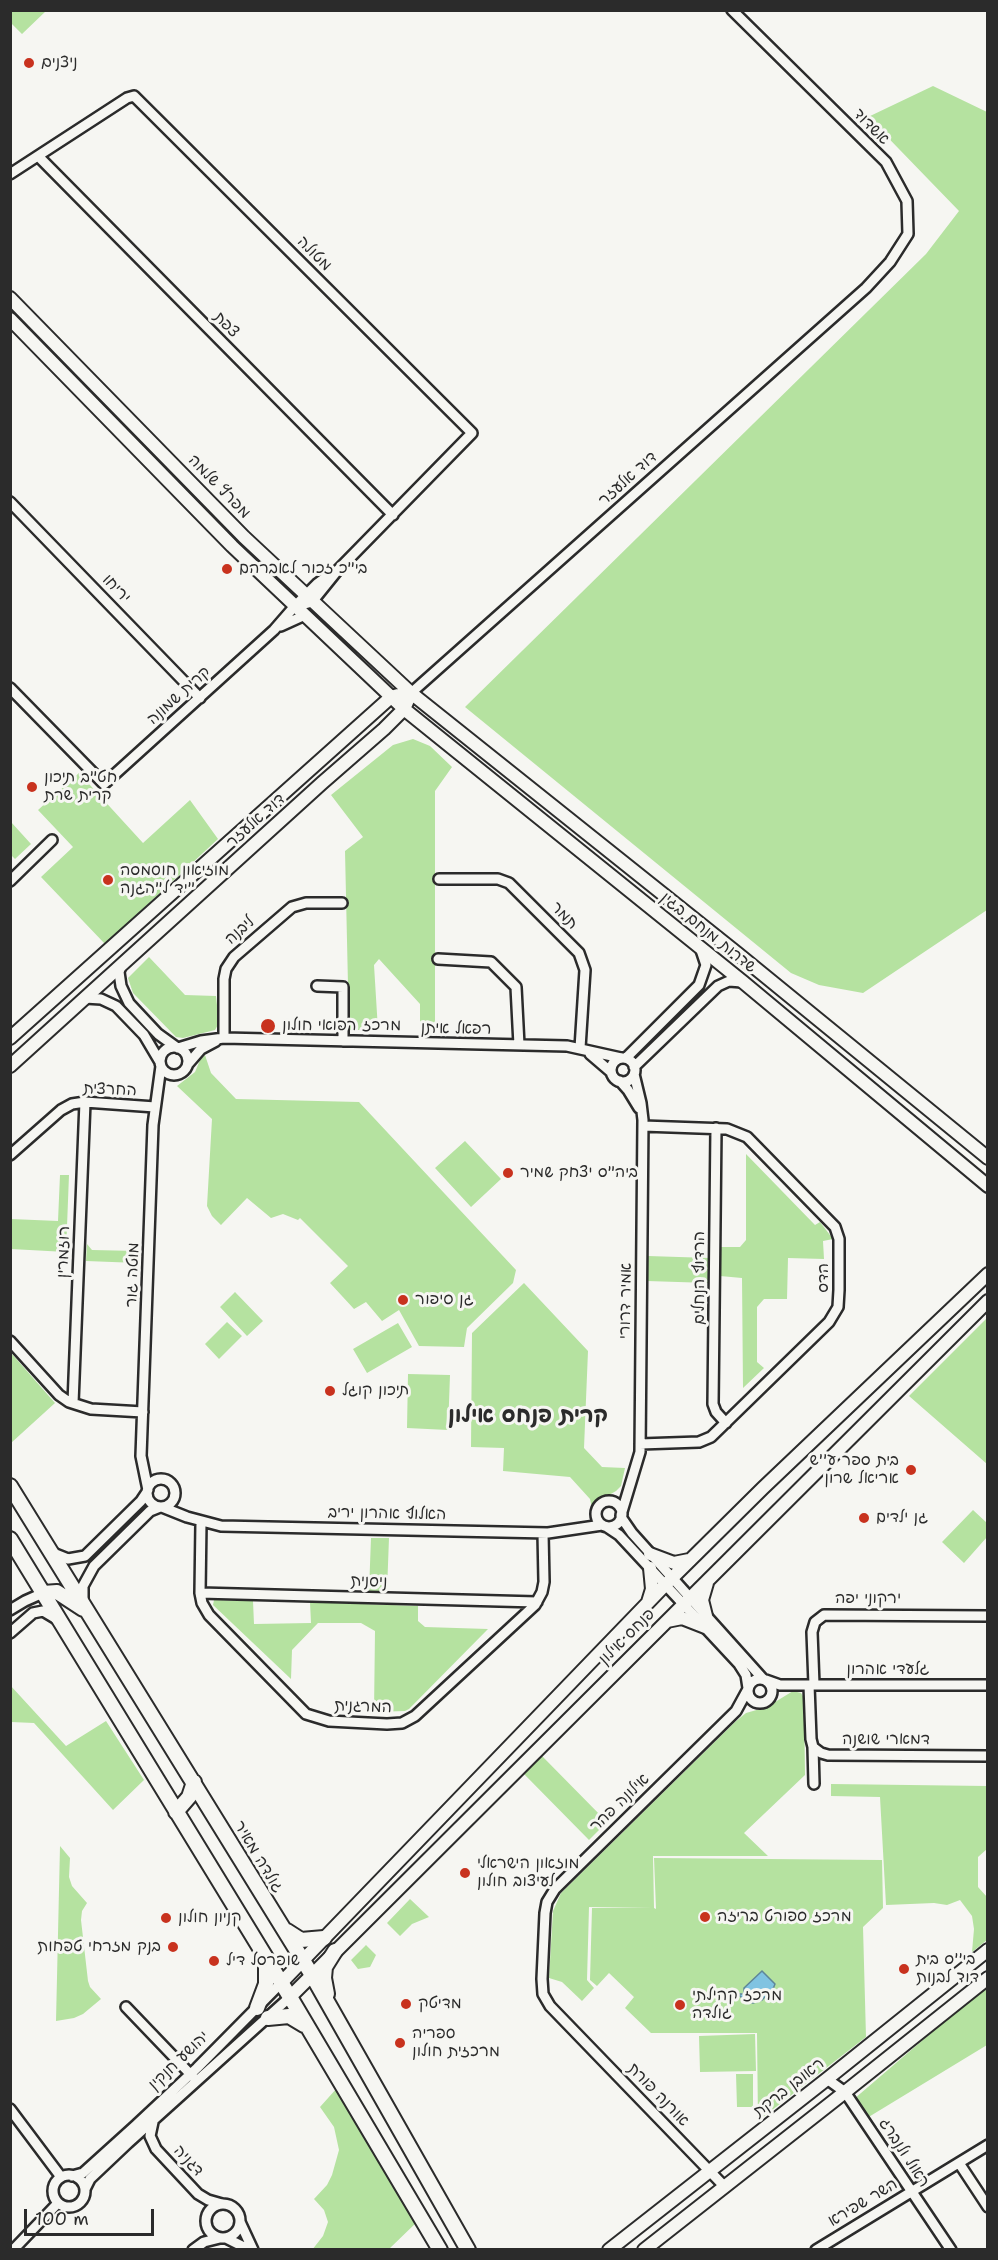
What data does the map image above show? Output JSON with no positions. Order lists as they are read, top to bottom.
{
  "streets": {
    "main road": ["גולדה מאיר"],
    "street": [
      "אשדוד",
      "מטולה",
      "צפת",
      "דוד אלעזר",
      "מפרץ שלמה",
      "יריחו",
      "קרית שמונה",
      "תמר",
      "ליבנה",
      "שדרות מנחם בגין",
      "רפאל איתן",
      "החרצית",
      "רוזמרין",
      "מוטה גור",
      "הרדוף הנחלים",
      "הדס",
      "אמיר דרורי",
      "האלוף אהרון יריב",
      "ניסנית",
      "ירקוני יפה",
      "פנחס אילון",
      "גלעדי אהרון",
      "המרגנית",
      "דמארי שושנה",
      "אילונה פהר",
      "יהושע חנקין",
      "ראובן ברקת",
      "אורנה פורת",
      "ראול ולנברג",
      "דגניה",
      "השר שפירא"
    ]
  },
  "crossings": [
    ["אשדוד", "דוד אלעזר"],
    ["מטולה", "צפת"],
    ["דוד אלעזר", "מפרץ שלמה"],
    ["דוד אלעזר", "שדרות מנחם בגין"],
    ["מפרץ שלמה", "קרית שמונה"],
    ["מפרץ שלמה", "שדרות מנחם בגין"],
    ["יריחו", "קרית שמונה"],
    ["תמר", "רפאל איתן"],
    ["ליבנה", "רפאל איתן"],
    ["רפאל איתן", "מוטה גור"],
    ["רפאל איתן", "אמיר דרורי"],
    ["החרצית", "רוזמרין"],
    ["החרצית", "מוטה גור"],
    ["מוטה גור", "האלוף אהרון יריב"],
    ["הרדוף הנחלים", "הדס"],
    ["הדס", "אמיר דרורי"],
    ["אמיר דרורי", "האלוף אהרון יריב"],
    ["האלוף אהרון יריב", "המרגנית"],
    ["ניסנית", "המרגנית"],
    ["ירקוני יפה", "גלעדי אהרון"],
    ["פנחס אילון", "גולדה מאיר"],
    ["פנחס אילון", "יהושע חנקין"],
    ["גלעדי אהרון", "אילונה פהר"],
    ["אילונה פהר", "אורנה פורת"],
    ["גולדה מאיר", "יהושע חנקין"],
    ["יהושע חנקין", "דגניה"],
    ["ראובן ברקת", "אורנה פורת"],
    ["ראובן ברקת", "ראול ולנברג"],
    ["ראול ולנברג", "השר שפירא"]
  ],
  "districts": ["קרית פנחס אילון"],
  "places": [
    "ניצנים",
    "בי\"כ זכור לאברהם",
    "חט\"ב תיכון קרית שרת",
    "מוזיאון חוסמסה יד ל\"הגנה\"",
    "מרכז רפואי חולון",
    "ביה\"ס יצחק שמיר",
    "גן סיפור",
    "תיכון קוגל",
    "בית ספר ע''ש אריאל שרון",
    "גן ילדים",
    "מוזאון הישראלי לעיצוב חולון",
    "מרכז ספורט בריזה",
    "קניון חולון",
    "בנק מזרחי טפחות",
    "שופרסל דיל",
    "בי''ס בית דוד לבנות",
    "מדיטק",
    "מרכז קהילתי גולדה",
    "ספריה מרכזית חולון"
  ],
  "scale_bar": "100 m"
}
